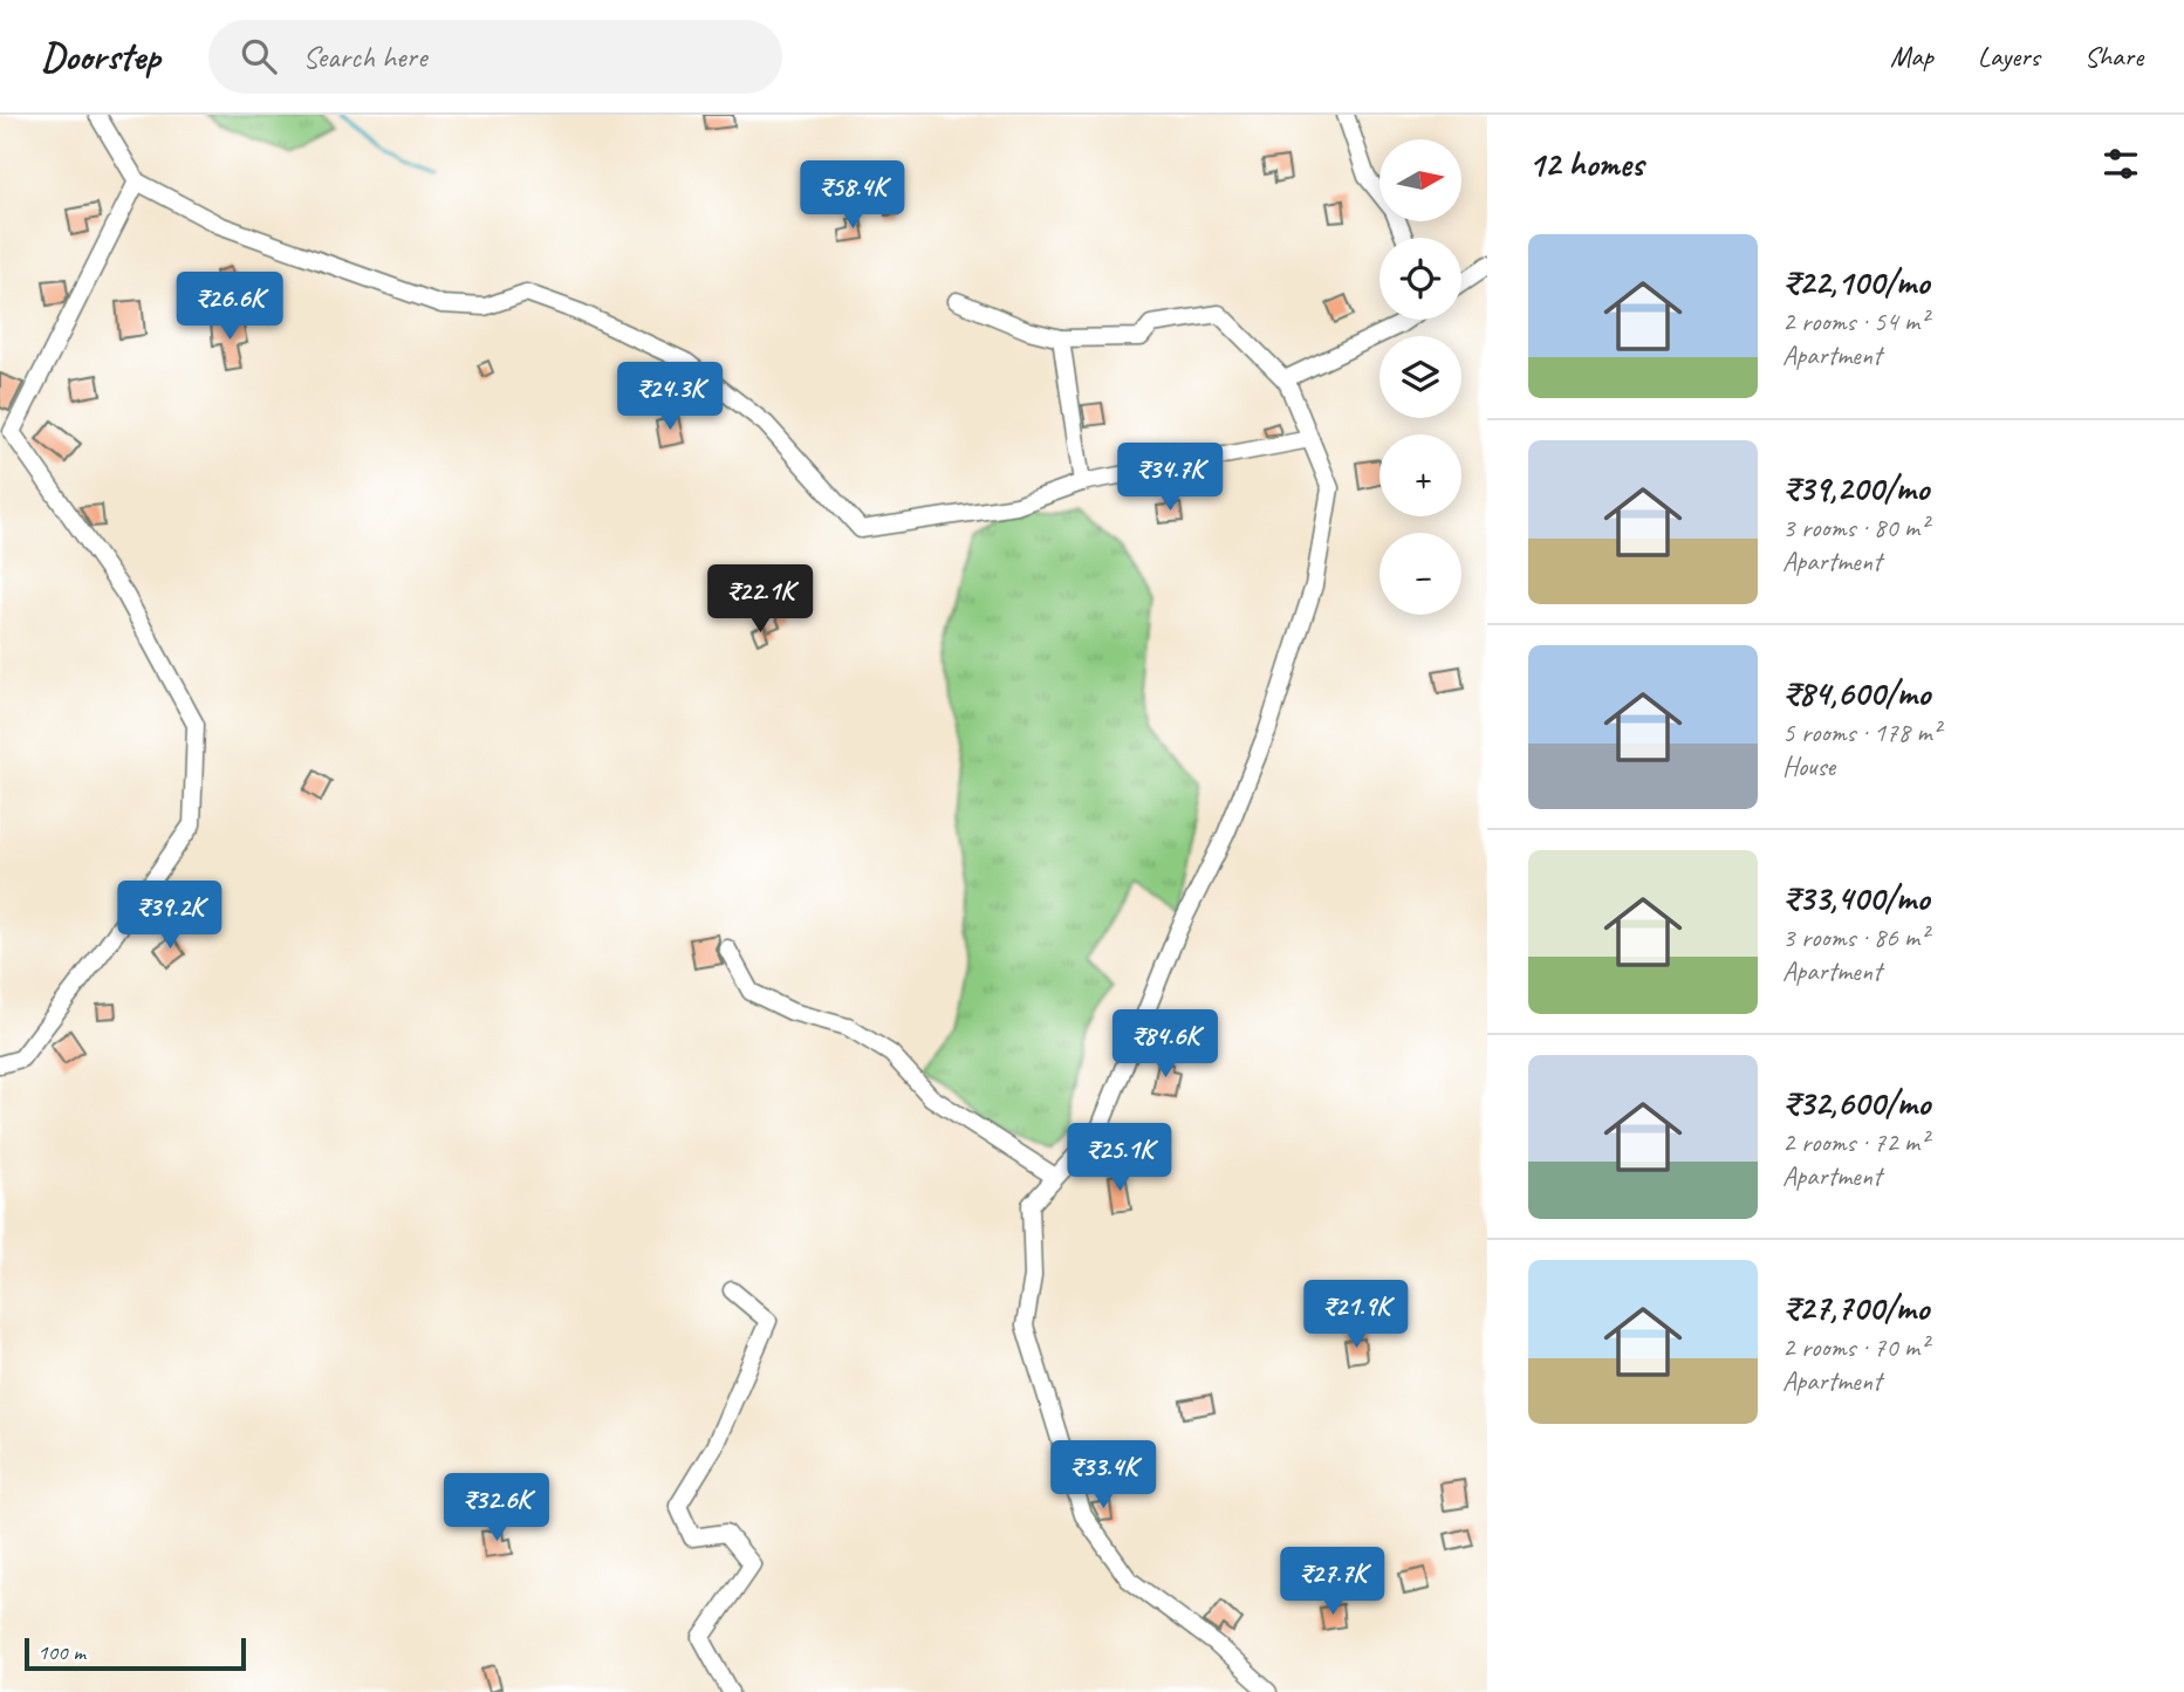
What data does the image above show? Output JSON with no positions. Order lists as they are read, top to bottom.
{
  "scale_bar": "100 m",
  "north": "right",
  "page": {
    "header": "Doorstep",
    "search": "Search here",
    "nav": ["Map", "Layers", "Share"],
    "heading": "12 homes",
    "map_buttons": ["+", "−"],
    "price": [
      "₹58.4K",
      "₹26.6K",
      "₹24.3K",
      "₹34.7K",
      "₹22.1K",
      "₹39.2K",
      "₹84.6K",
      "₹25.1K",
      "₹21.9K",
      "₹33.4K",
      "₹32.6K",
      "₹27.7K"
    ],
    "list": [
      {
        "name": "₹22,100/mo",
        "note": "2 rooms · 54 m² · Apartment"
      },
      {
        "name": "₹39,200/mo",
        "note": "3 rooms · 80 m² · Apartment"
      },
      {
        "name": "₹84,600/mo",
        "note": "5 rooms · 178 m² · House"
      },
      {
        "name": "₹33,400/mo",
        "note": "3 rooms · 86 m² · Apartment"
      },
      {
        "name": "₹32,600/mo",
        "note": "2 rooms · 72 m² · Apartment"
      },
      {
        "name": "₹27,700/mo",
        "note": "2 rooms · 70 m² · Apartment"
      }
    ],
    "scale": "100 m"
  }
}
